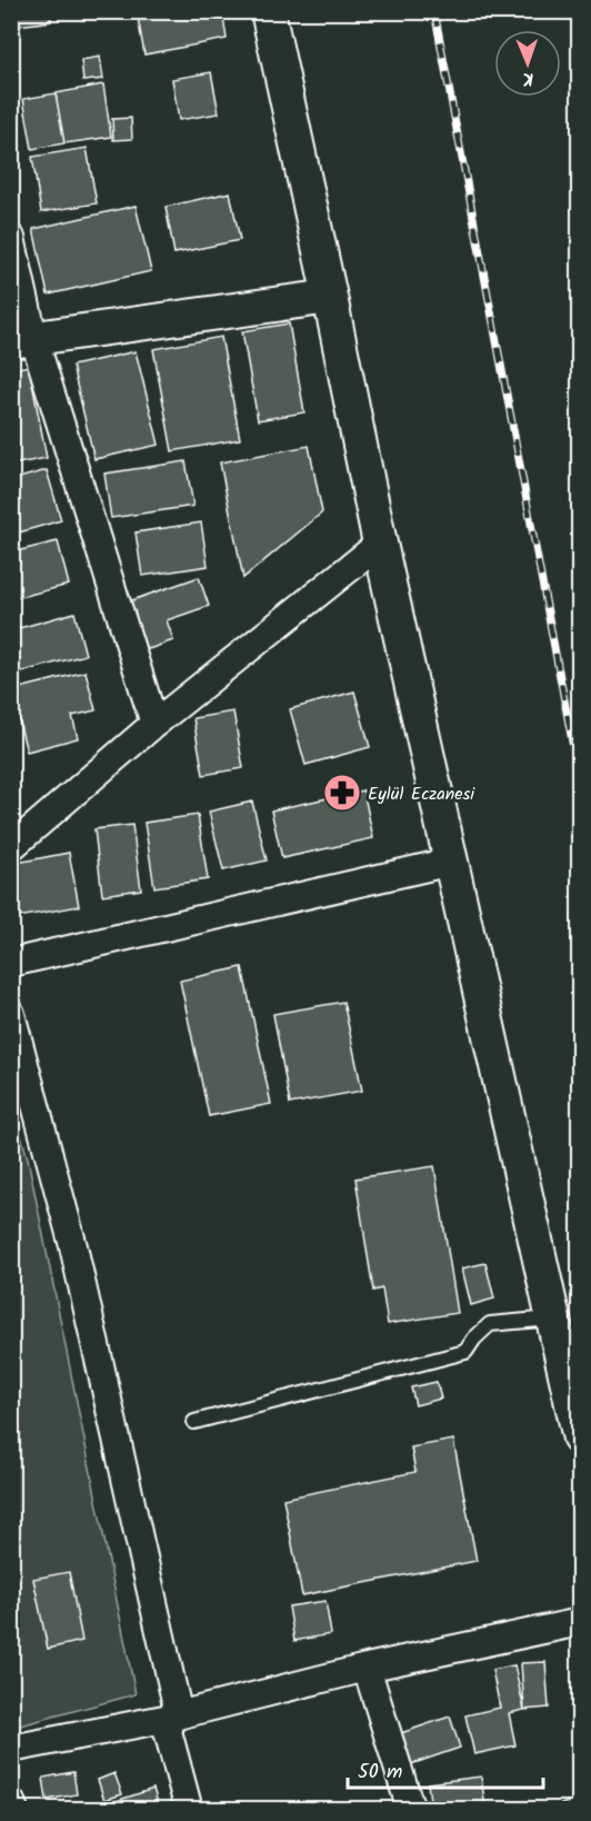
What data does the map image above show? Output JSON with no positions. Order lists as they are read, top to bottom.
{
  "places": {
    "pharmacy": ["Eylül Eczanesi"]
  },
  "scale_bar": "50 m",
  "north": "bottom"
}
